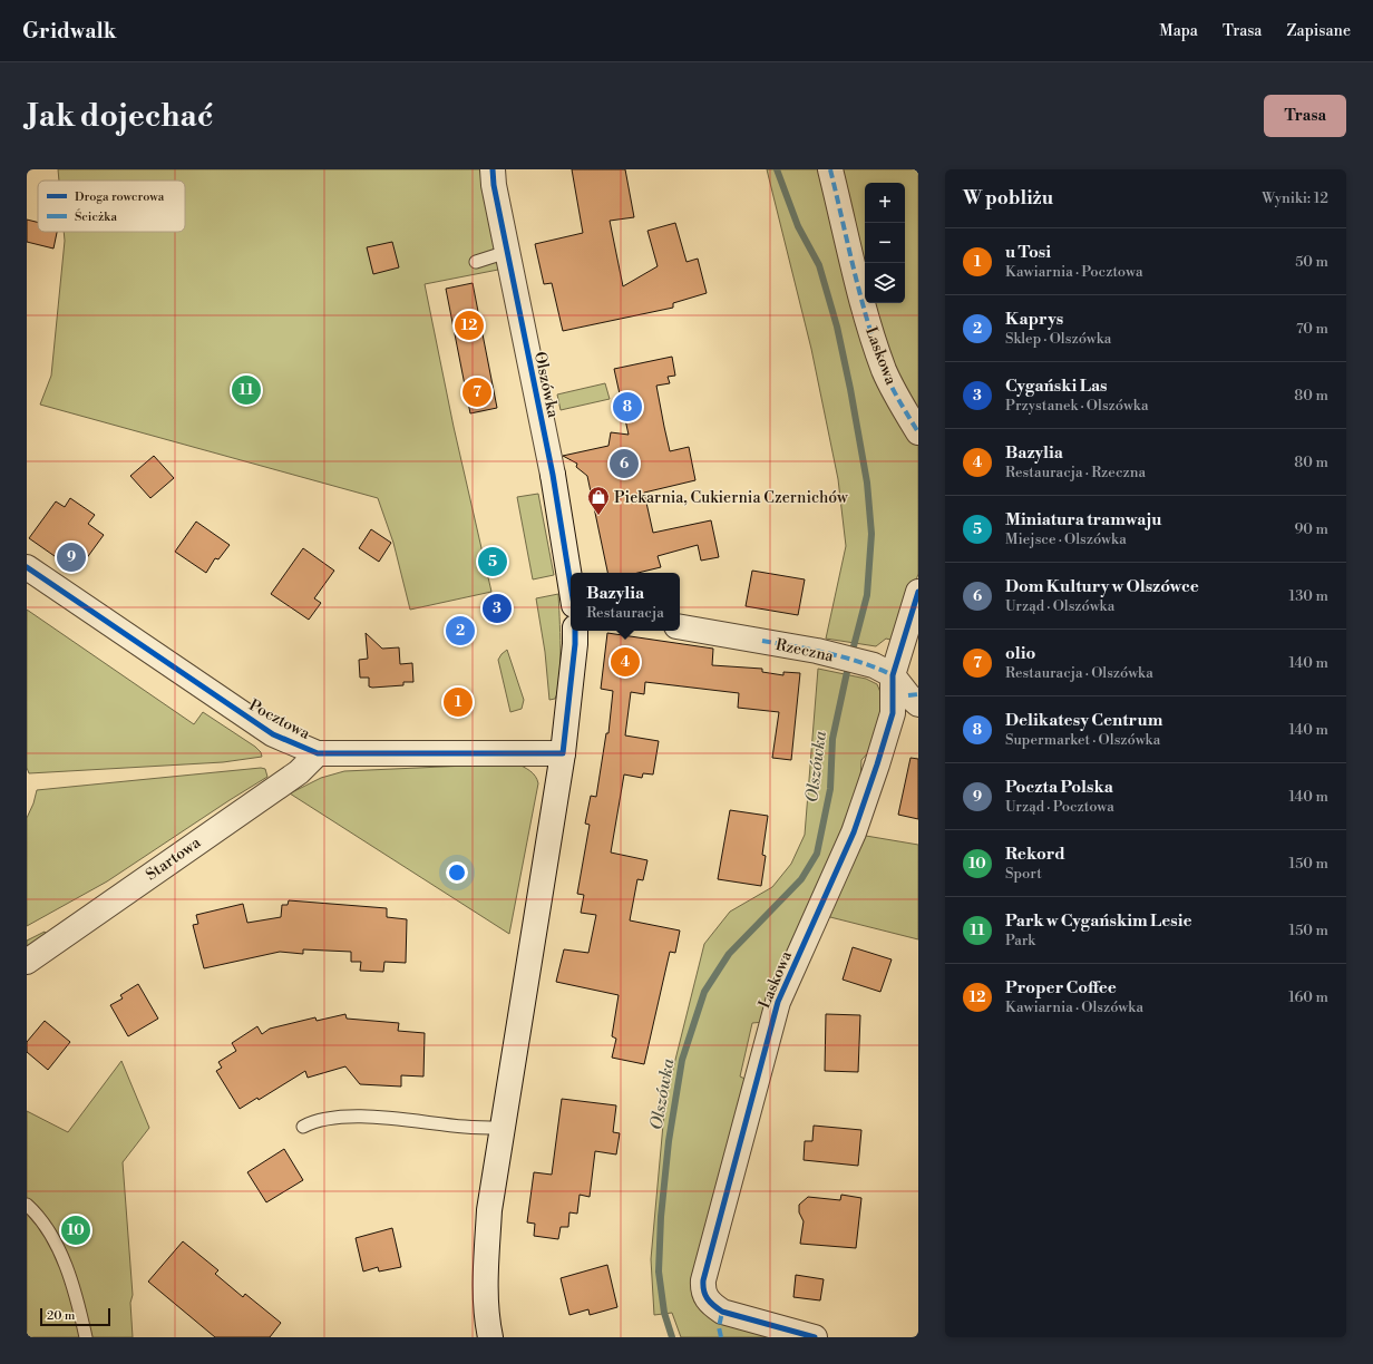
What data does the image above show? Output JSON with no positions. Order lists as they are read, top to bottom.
{
  "streets": {
    "street": [
      "Laskowa",
      "Olszówka",
      "Rzeczna",
      "Pocztowa",
      "Startowa"
    ]
  },
  "crossings": [
    ["Laskowa", "Rzeczna"],
    ["Pocztowa", "Startowa"]
  ],
  "water": ["Olszówka"],
  "places": {
    "shop": ["Piekarnia, Cukiernia Czernichów"]
  },
  "legend": ["Droga rowerowa", "Ścieżka"],
  "scale_bar": "20 m",
  "page": {
    "header": "Gridwalk",
    "nav": ["Mapa", "Trasa", "Zapisane"],
    "buttons": "Trasa",
    "title": "Jak dojechać",
    "heading": ["W pobliżu", "Wyniki: 12"],
    "map_buttons": ["+", "−"],
    "list": [
      {
        "mark": "1",
        "name": "u Tosi",
        "note": "Kawiarnia · Pocztowa",
        "value": "50 m"
      },
      {
        "mark": "2",
        "name": "Kaprys",
        "note": "Sklep · Olszówka",
        "value": "70 m"
      },
      {
        "mark": "3",
        "name": "Cygański Las",
        "note": "Przystanek · Olszówka",
        "value": "80 m"
      },
      {
        "mark": "4",
        "name": "Bazylia",
        "note": "Restauracja · Rzeczna",
        "value": "80 m"
      },
      {
        "mark": "5",
        "name": "Miniatura tramwaju",
        "note": "Miejsce · Olszówka",
        "value": "90 m"
      },
      {
        "mark": "6",
        "name": "Dom Kultury w Olszówce",
        "note": "Urząd · Olszówka",
        "value": "130 m"
      },
      {
        "mark": "7",
        "name": "olio",
        "note": "Restauracja · Olszówka",
        "value": "140 m"
      },
      {
        "mark": "8",
        "name": "Delikatesy Centrum",
        "note": "Supermarket · Olszówka",
        "value": "140 m"
      },
      {
        "mark": "9",
        "name": "Poczta Polska",
        "note": "Urząd · Pocztowa",
        "value": "140 m"
      },
      {
        "mark": "10",
        "name": "Rekord",
        "note": "Sport",
        "value": "150 m"
      },
      {
        "mark": "11",
        "name": "Park w Cygańskim Lesie",
        "note": "Park",
        "value": "150 m"
      },
      {
        "mark": "12",
        "name": "Proper Coffee",
        "note": "Kawiarnia · Olszówka",
        "value": "160 m"
      }
    ],
    "pins": [
      "12",
      "11",
      "7",
      "8",
      "6",
      "9",
      "5",
      "3",
      "2",
      "4",
      "1",
      "10"
    ],
    "popup": ["Bazylia", "Restauracja"],
    "scale": "20 m"
  }
}
